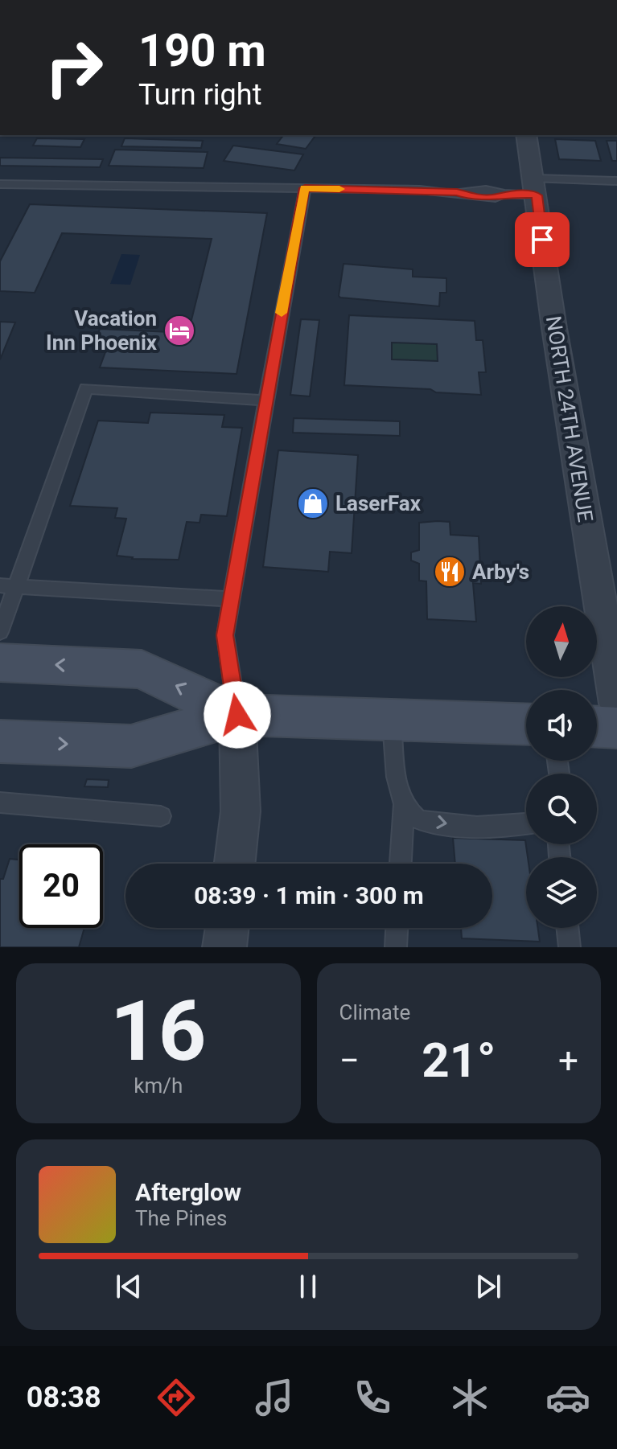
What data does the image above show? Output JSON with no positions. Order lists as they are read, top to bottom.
{
  "streets": {
    "street": ["NORTH 24TH AVENUE"]
  },
  "places": {
    "hotel": ["Vacation Inn Phoenix"],
    "shop": ["LaserFax"],
    "restaurant": ["Arby's"]
  },
  "north": "top",
  "page": {
    "turn": ["190 m", "Turn right"],
    "limit": "20",
    "trip": "08:39 · 1 min · 300 m",
    "tile": [
      ["16", "km/h"],
      "Climate"
    ],
    "heat": ["−", "21°", "+"],
    "song": ["Afterglow", "The Pines"],
    "tabs": "08:38"
  }
}
